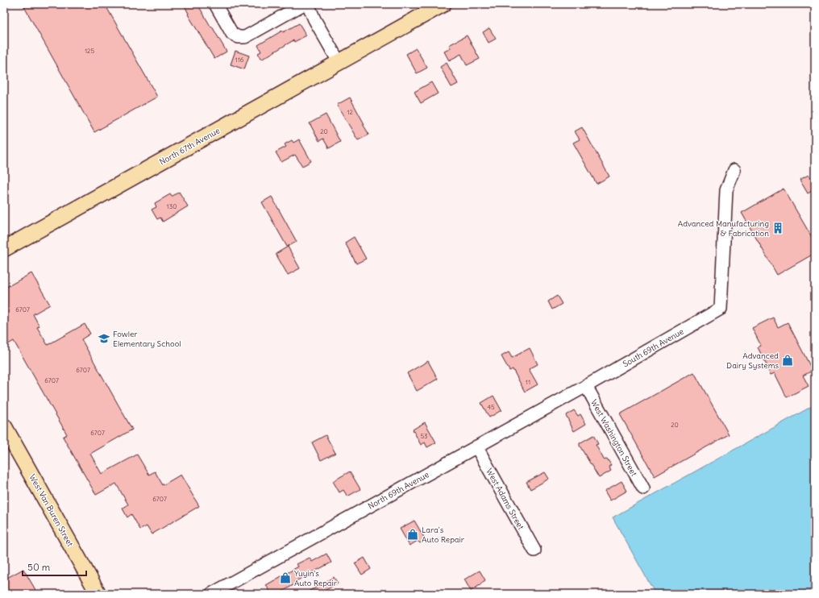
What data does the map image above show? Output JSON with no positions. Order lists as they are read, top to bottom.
{
  "streets": {
    "main road": ["North 67th Avenue", "West Van Buren Street"],
    "street": [
      "South 69th Avenue",
      "West Washington Street",
      "North 69th Avenue",
      "West Adams Street"
    ]
  },
  "crossings": [
    ["South 69th Avenue", "West Washington Street"],
    ["South 69th Avenue", "North 69th Avenue"],
    ["West Washington Street", "North 69th Avenue"],
    ["North 69th Avenue", "West Adams Street"]
  ],
  "places": {
    "building": ["Advanced Manufacturing & Fabrication"],
    "school or university": ["Fowler Elementary School"],
    "shop": ["Advanced Dairy Systems", "Lara's Auto Repair", "Yuyin's Auto Repair"]
  },
  "house_numbers": [
    "125",
    "116",
    "12",
    "20",
    "130",
    "6707",
    "6707",
    "6707",
    "11",
    "45",
    "20",
    "6707",
    "53",
    "6707"
  ],
  "scale_bar": "50 m"
}
